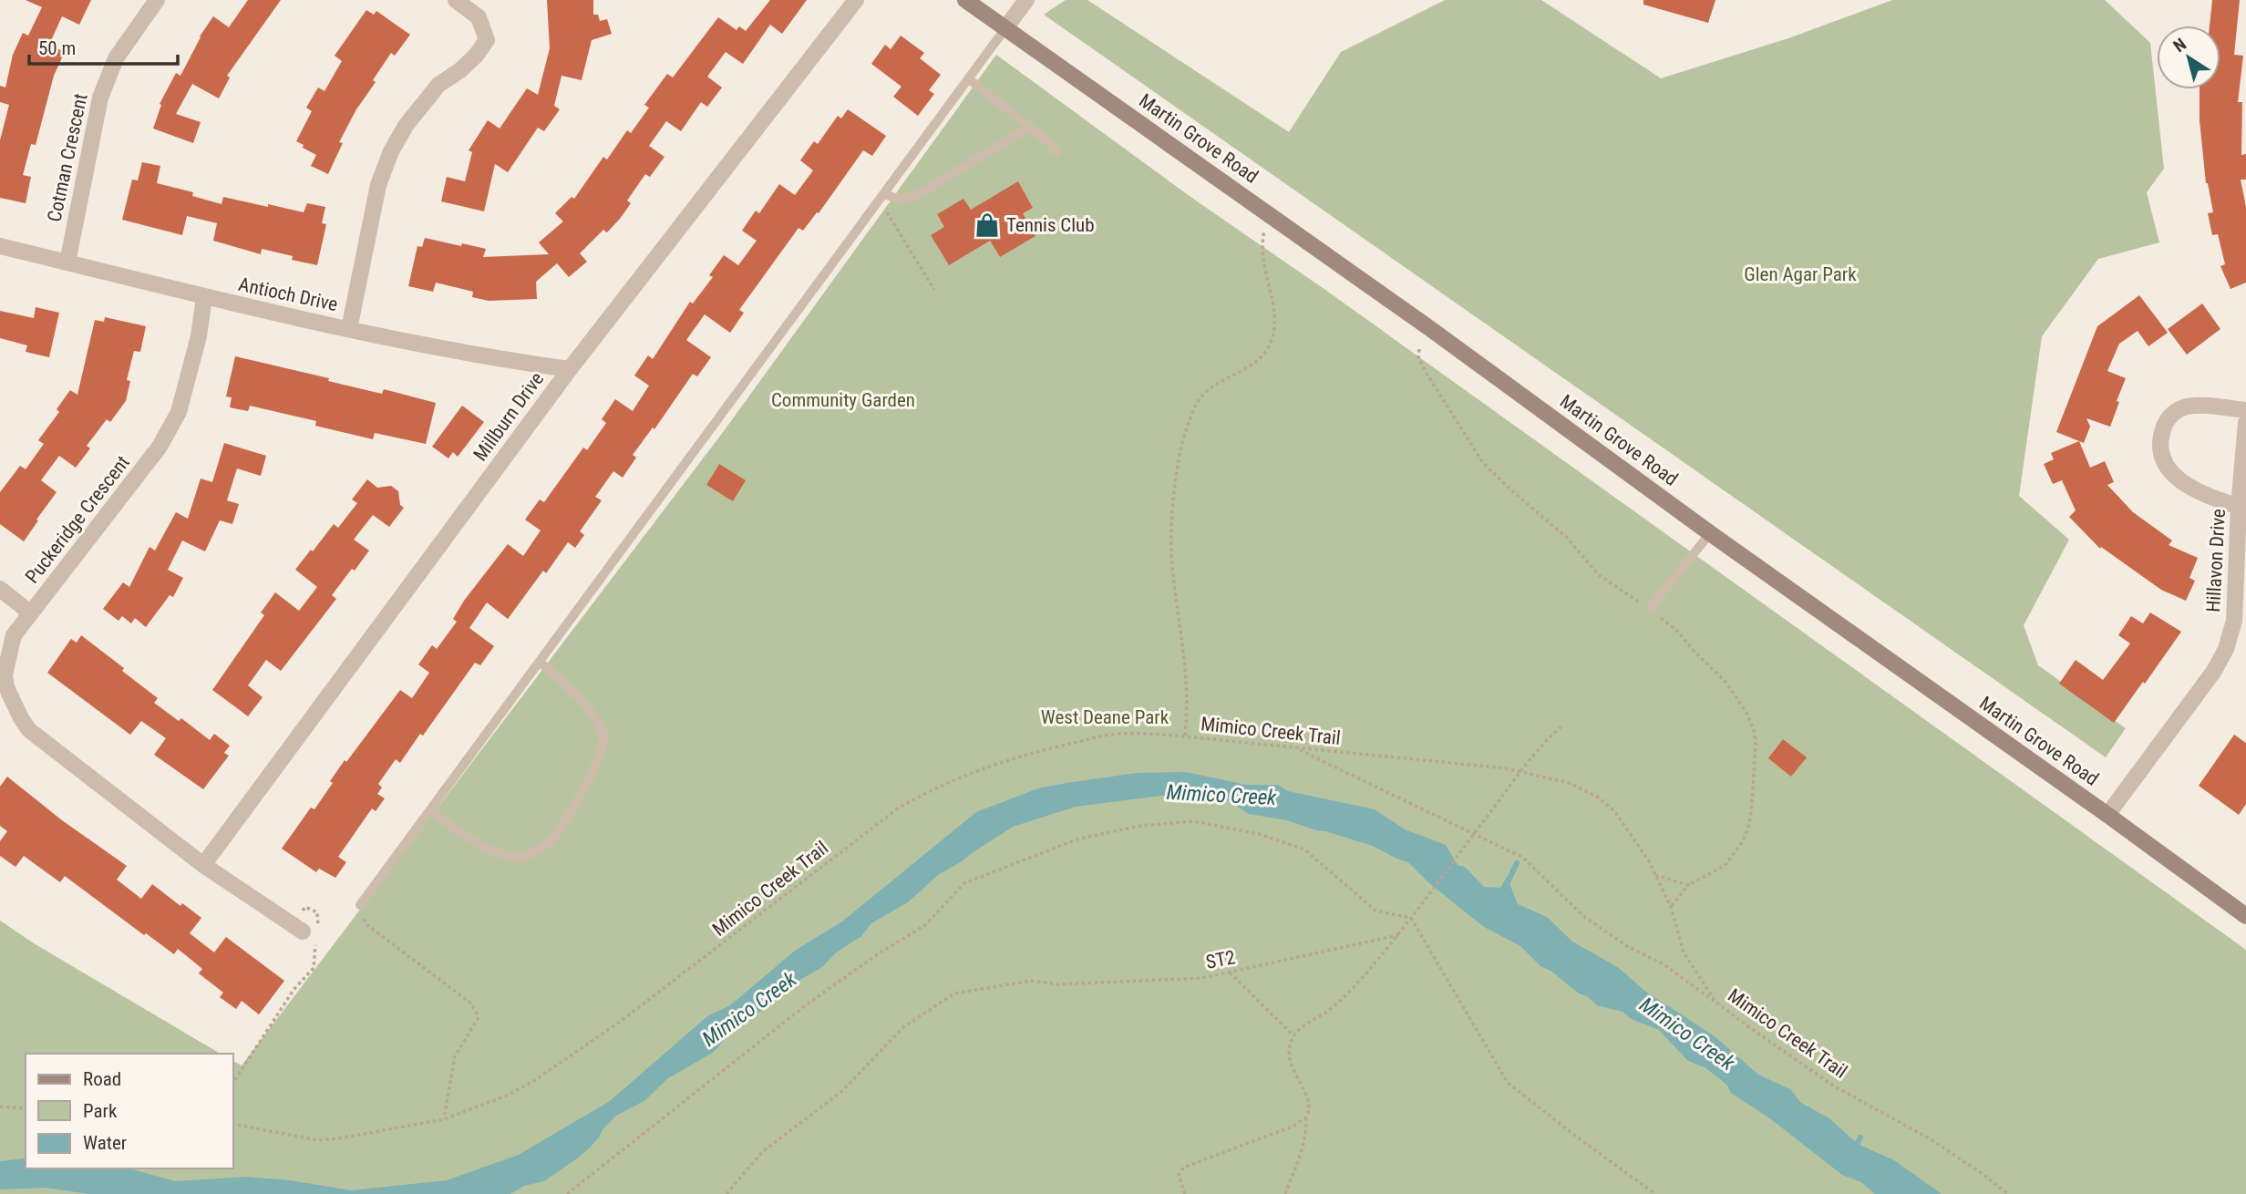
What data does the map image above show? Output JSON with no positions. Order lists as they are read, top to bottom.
{
  "streets": {
    "main road": ["Martin Grove Road"],
    "street": [
      "Cotman Crescent",
      "Antioch Drive",
      "Millburn Drive",
      "Puckeridge Crescent",
      "Hillavon Drive"
    ],
    "path": ["Mimico Creek Trail", "ST2"]
  },
  "crossings": [
    ["Martin Grove Road", "Hillavon Drive"],
    ["Cotman Crescent", "Antioch Drive"],
    ["Antioch Drive", "Millburn Drive"],
    ["Antioch Drive", "Puckeridge Crescent"],
    ["Millburn Drive", "Puckeridge Crescent"]
  ],
  "water": ["Mimico Creek"],
  "parks": ["Glen Agar Park", "Community Garden", "West Deane Park"],
  "places": {
    "shop": ["Tennis Club"]
  },
  "legend": ["Road", "Park", "Water"],
  "scale_bar": "50 m",
  "north": "top left"
}
